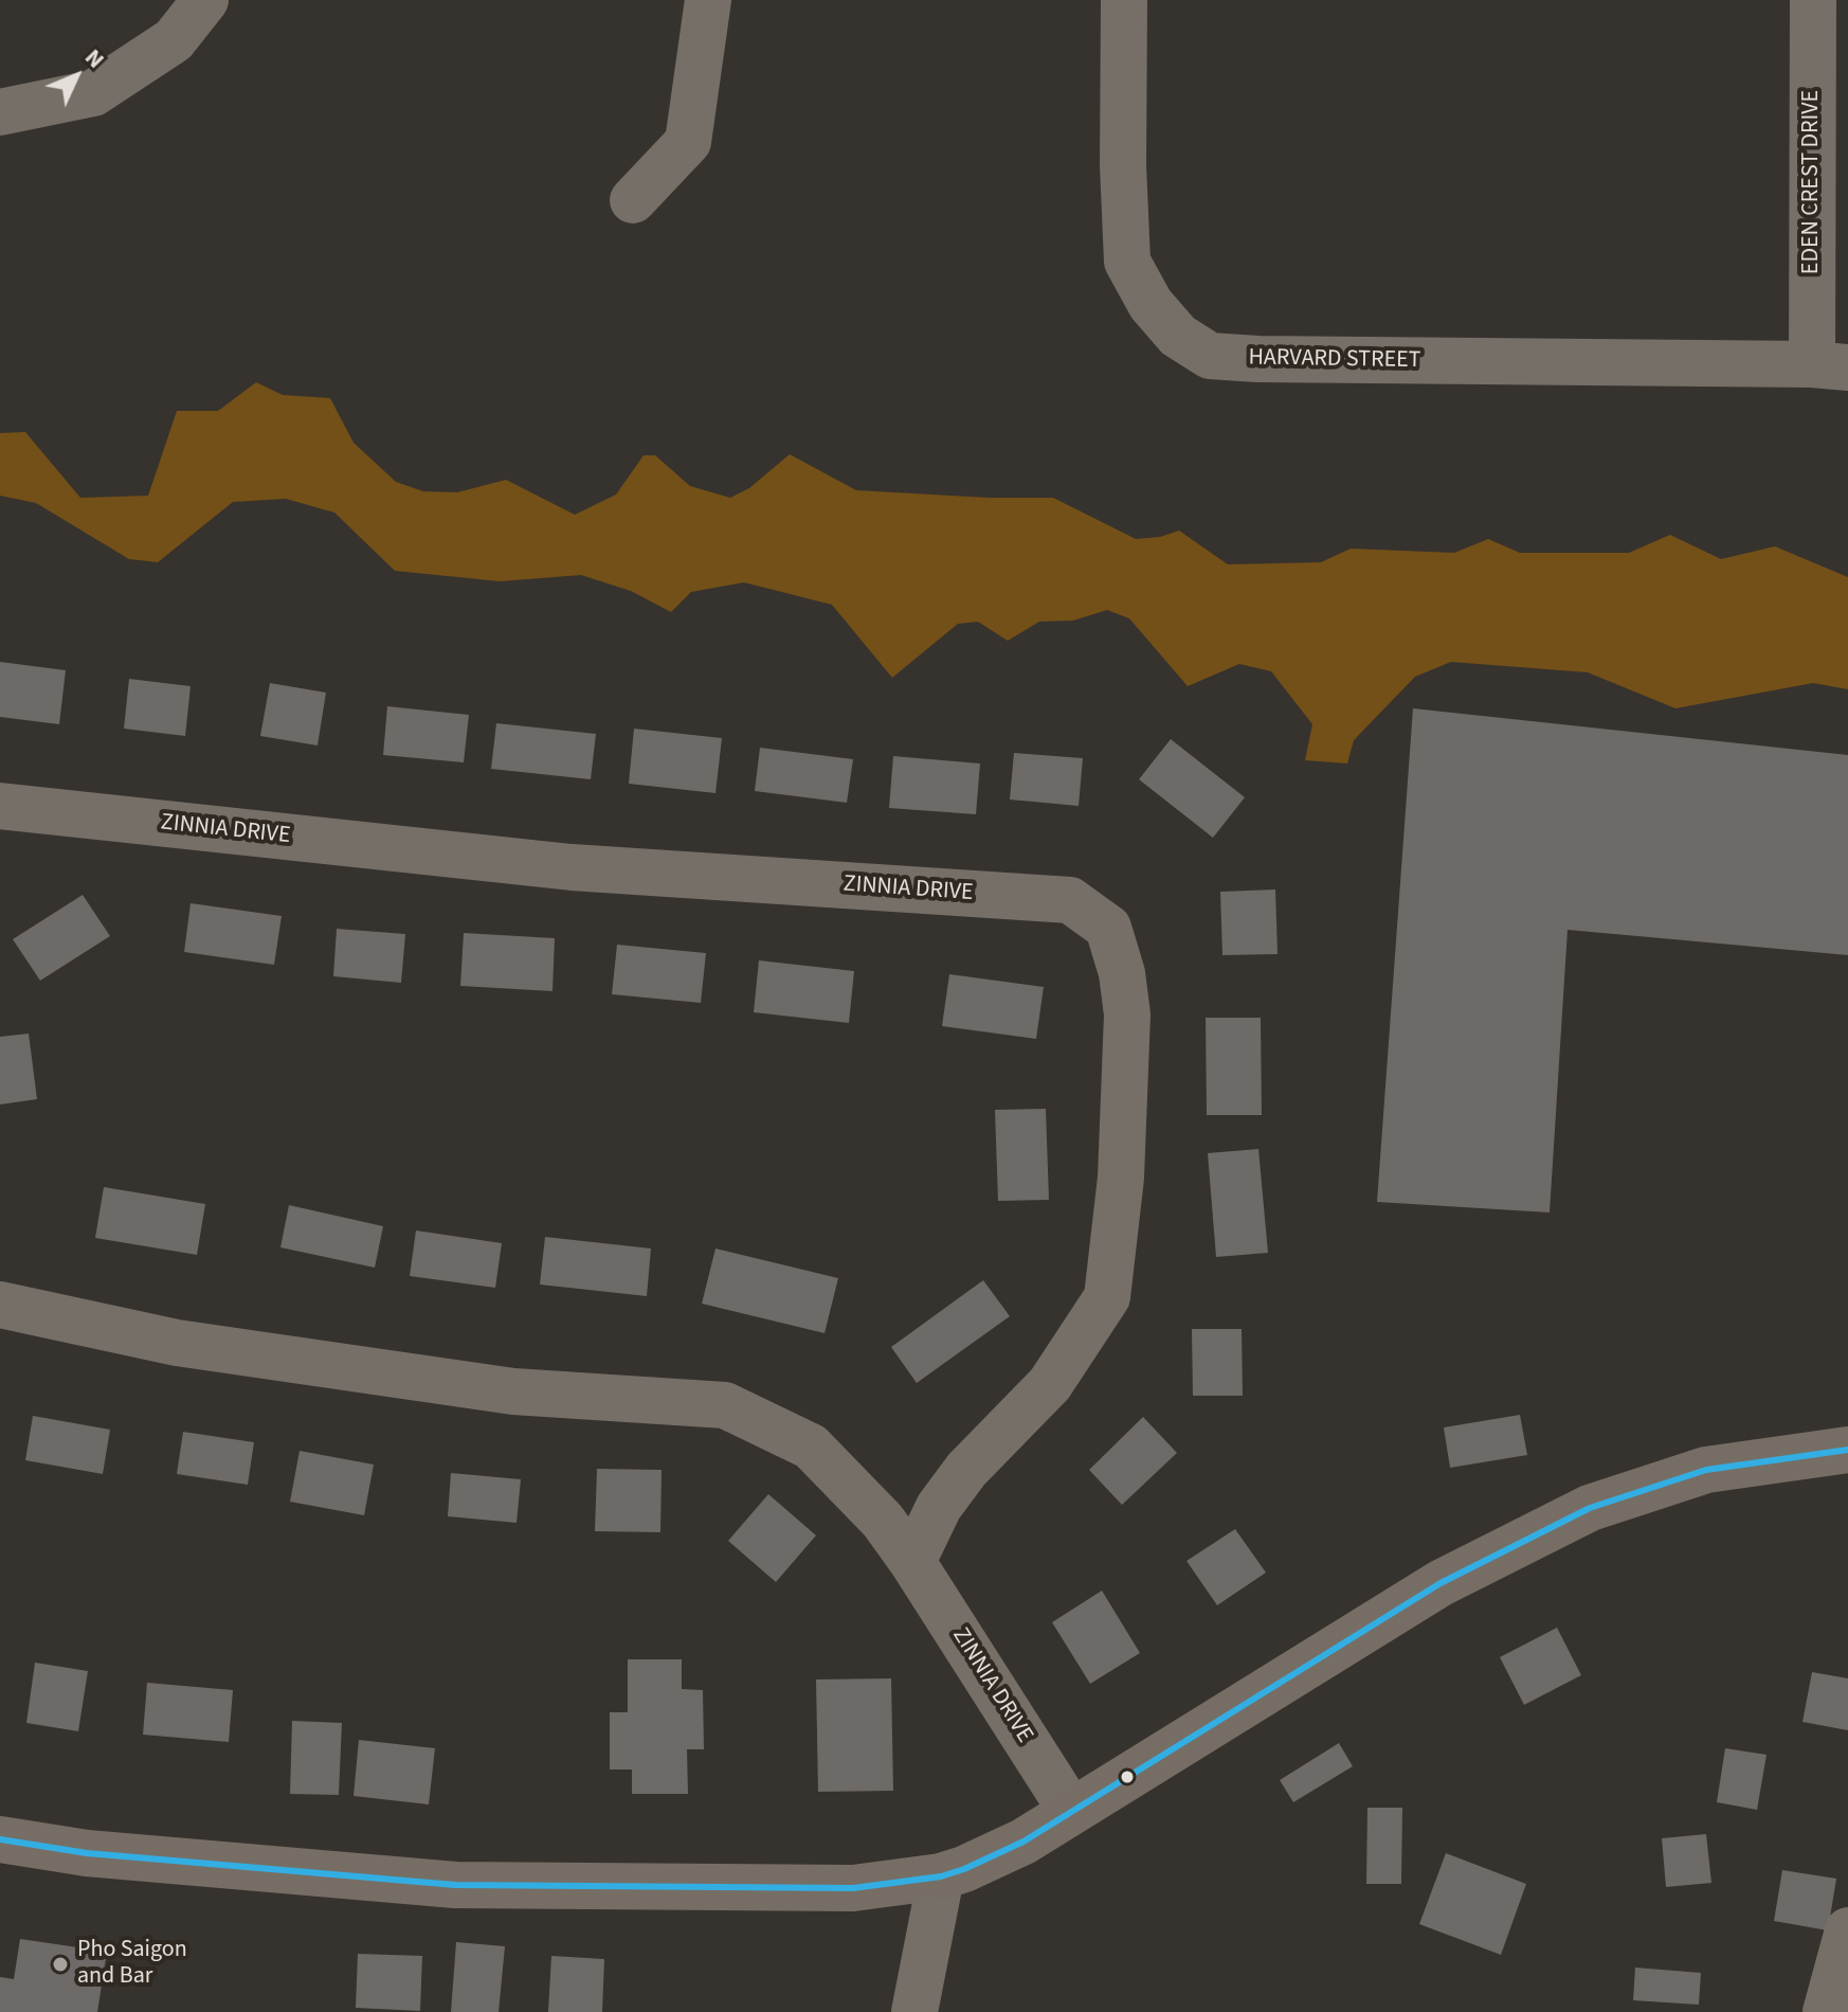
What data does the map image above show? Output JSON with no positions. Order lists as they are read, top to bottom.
{
  "streets": {
    "street": ["EDEN CREST DRIVE", "HARVARD STREET", "ZINNIA DRIVE"]
  },
  "crossings": [
    ["EDEN CREST DRIVE", "HARVARD STREET"]
  ],
  "places": ["Pho Saigon and Bar"],
  "north": "top right"
}
